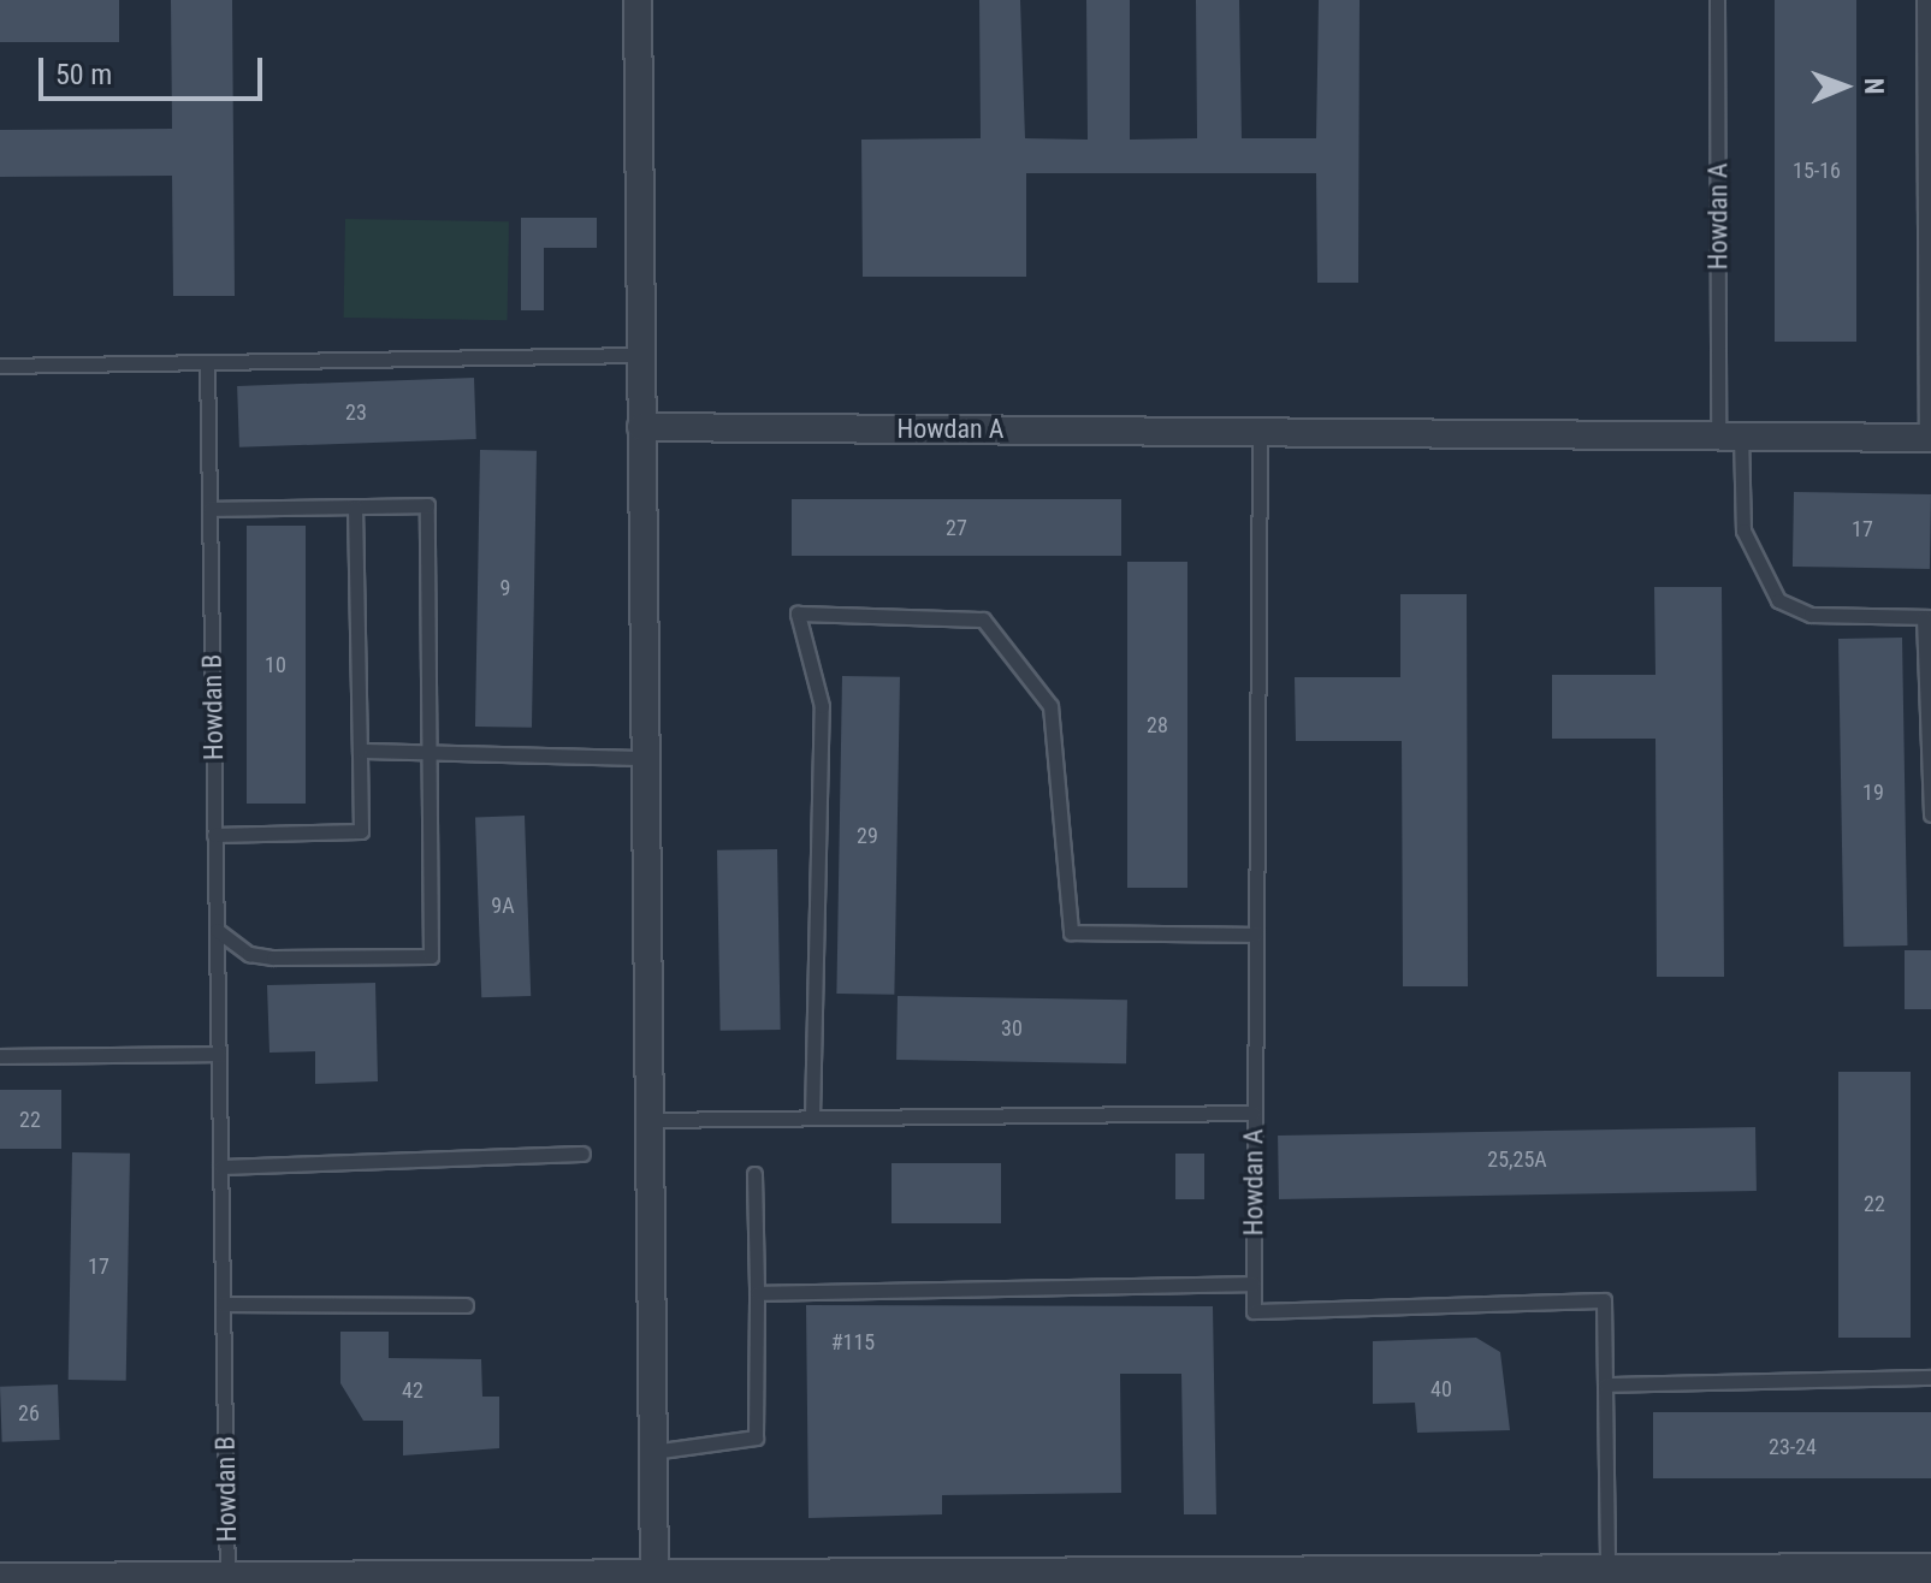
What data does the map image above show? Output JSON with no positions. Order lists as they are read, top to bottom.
{
  "streets": {
    "street": ["Howdan A"],
    "lane": ["Howdan B"]
  },
  "house_numbers": [
    "15-16",
    "23",
    "27",
    "17",
    "9",
    "10",
    "28",
    "19",
    "29",
    "9A",
    "30",
    "22",
    "25,25A",
    "22",
    "17",
    "#115",
    "40",
    "42",
    "26",
    "23-24"
  ],
  "scale_bar": "50 m",
  "north": "right"
}
